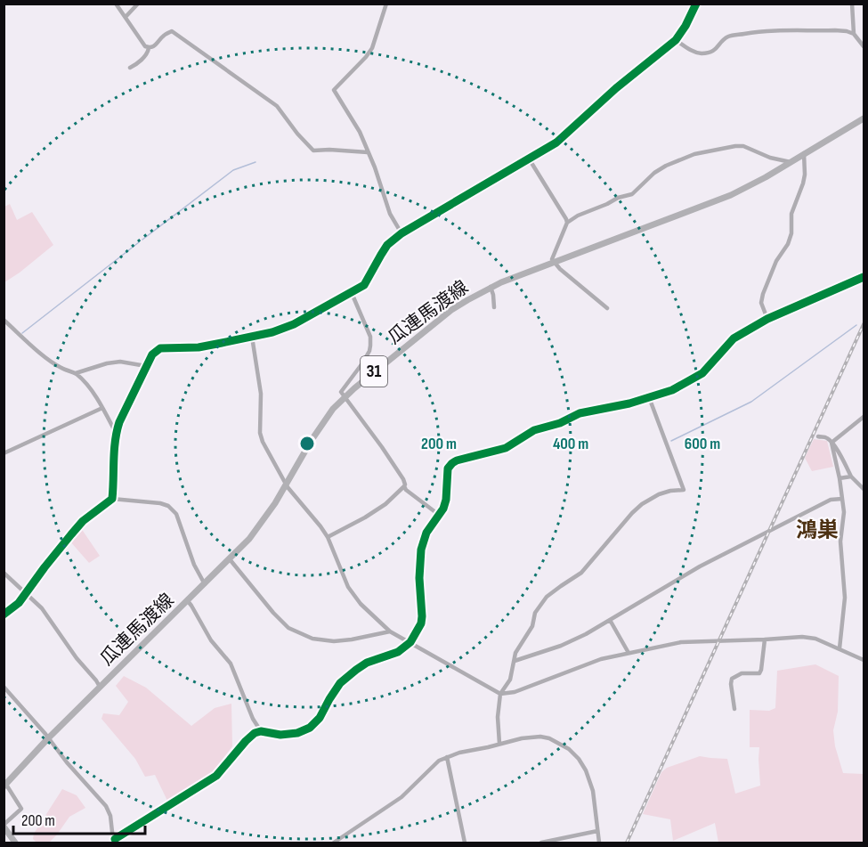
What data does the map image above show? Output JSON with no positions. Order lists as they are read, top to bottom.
{
  "streets": {
    "main road": ["瓜連馬渡線", "31"]
  },
  "districts": ["鴻巣"],
  "scale_bar": "200 m",
  "rings": ["200 m", "400 m", "600 m"]
}
